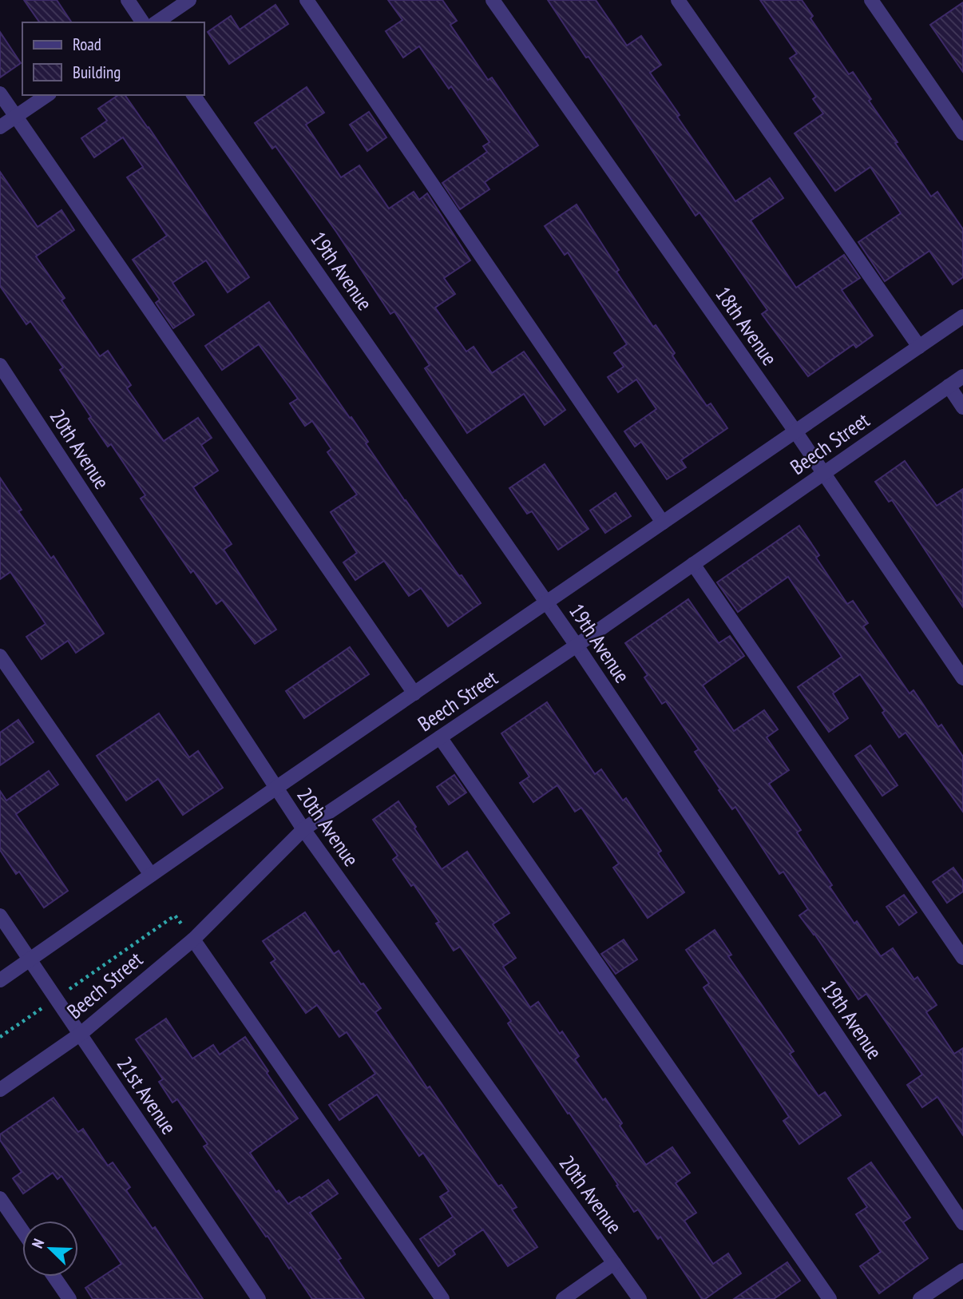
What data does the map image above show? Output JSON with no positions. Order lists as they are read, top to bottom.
{
  "streets": {
    "street": [
      "19th Avenue",
      "18th Avenue",
      "Beech Street",
      "20th Avenue",
      "21st Avenue"
    ]
  },
  "crossings": [
    ["19th Avenue", "Beech Street"],
    ["18th Avenue", "Beech Street"],
    ["Beech Street", "20th Avenue"],
    ["Beech Street", "21st Avenue"]
  ],
  "legend": ["Road", "Building"],
  "north": "top left"
}
